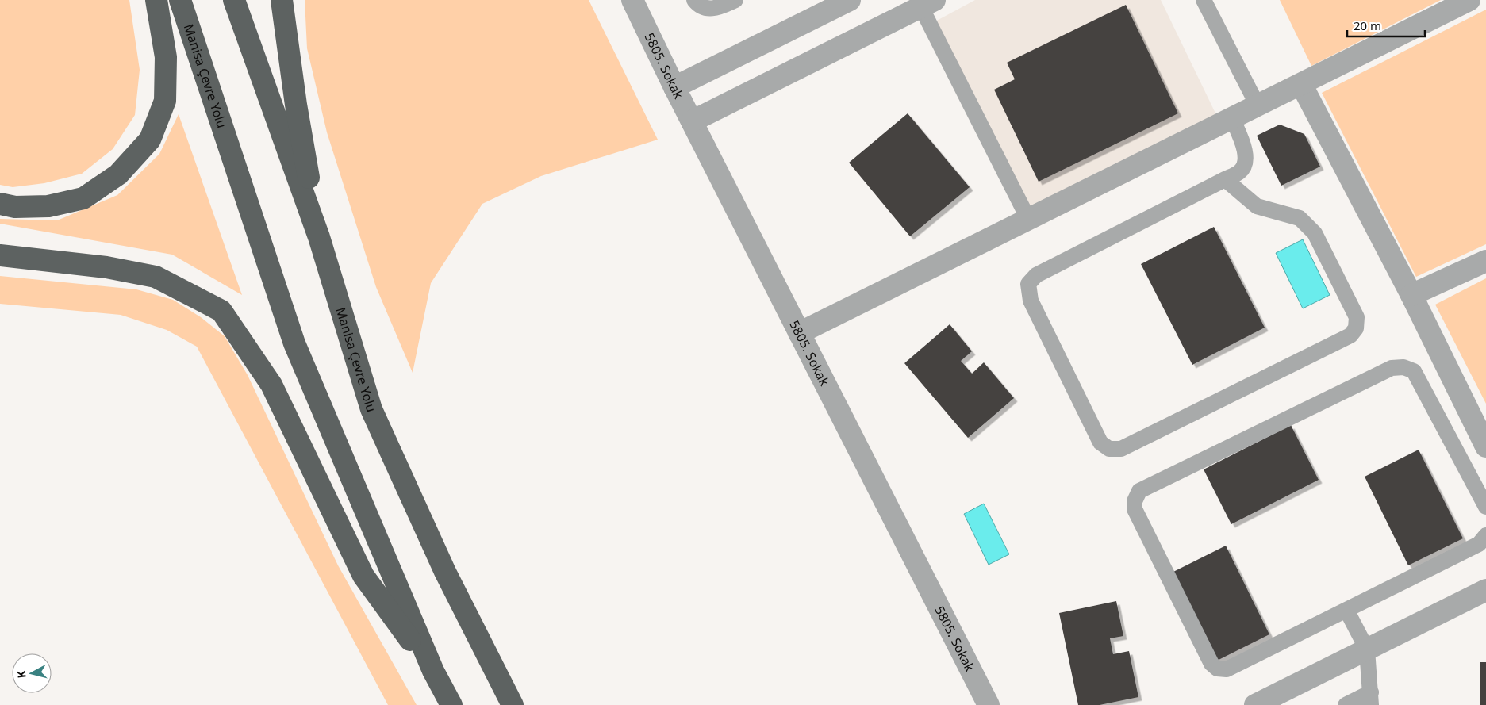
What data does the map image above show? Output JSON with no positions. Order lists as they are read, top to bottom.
{
  "streets": {
    "highway": ["Manisa Çevre Yolu"],
    "street": ["5805. Sokak"]
  },
  "scale_bar": "20 m",
  "north": "left"
}
